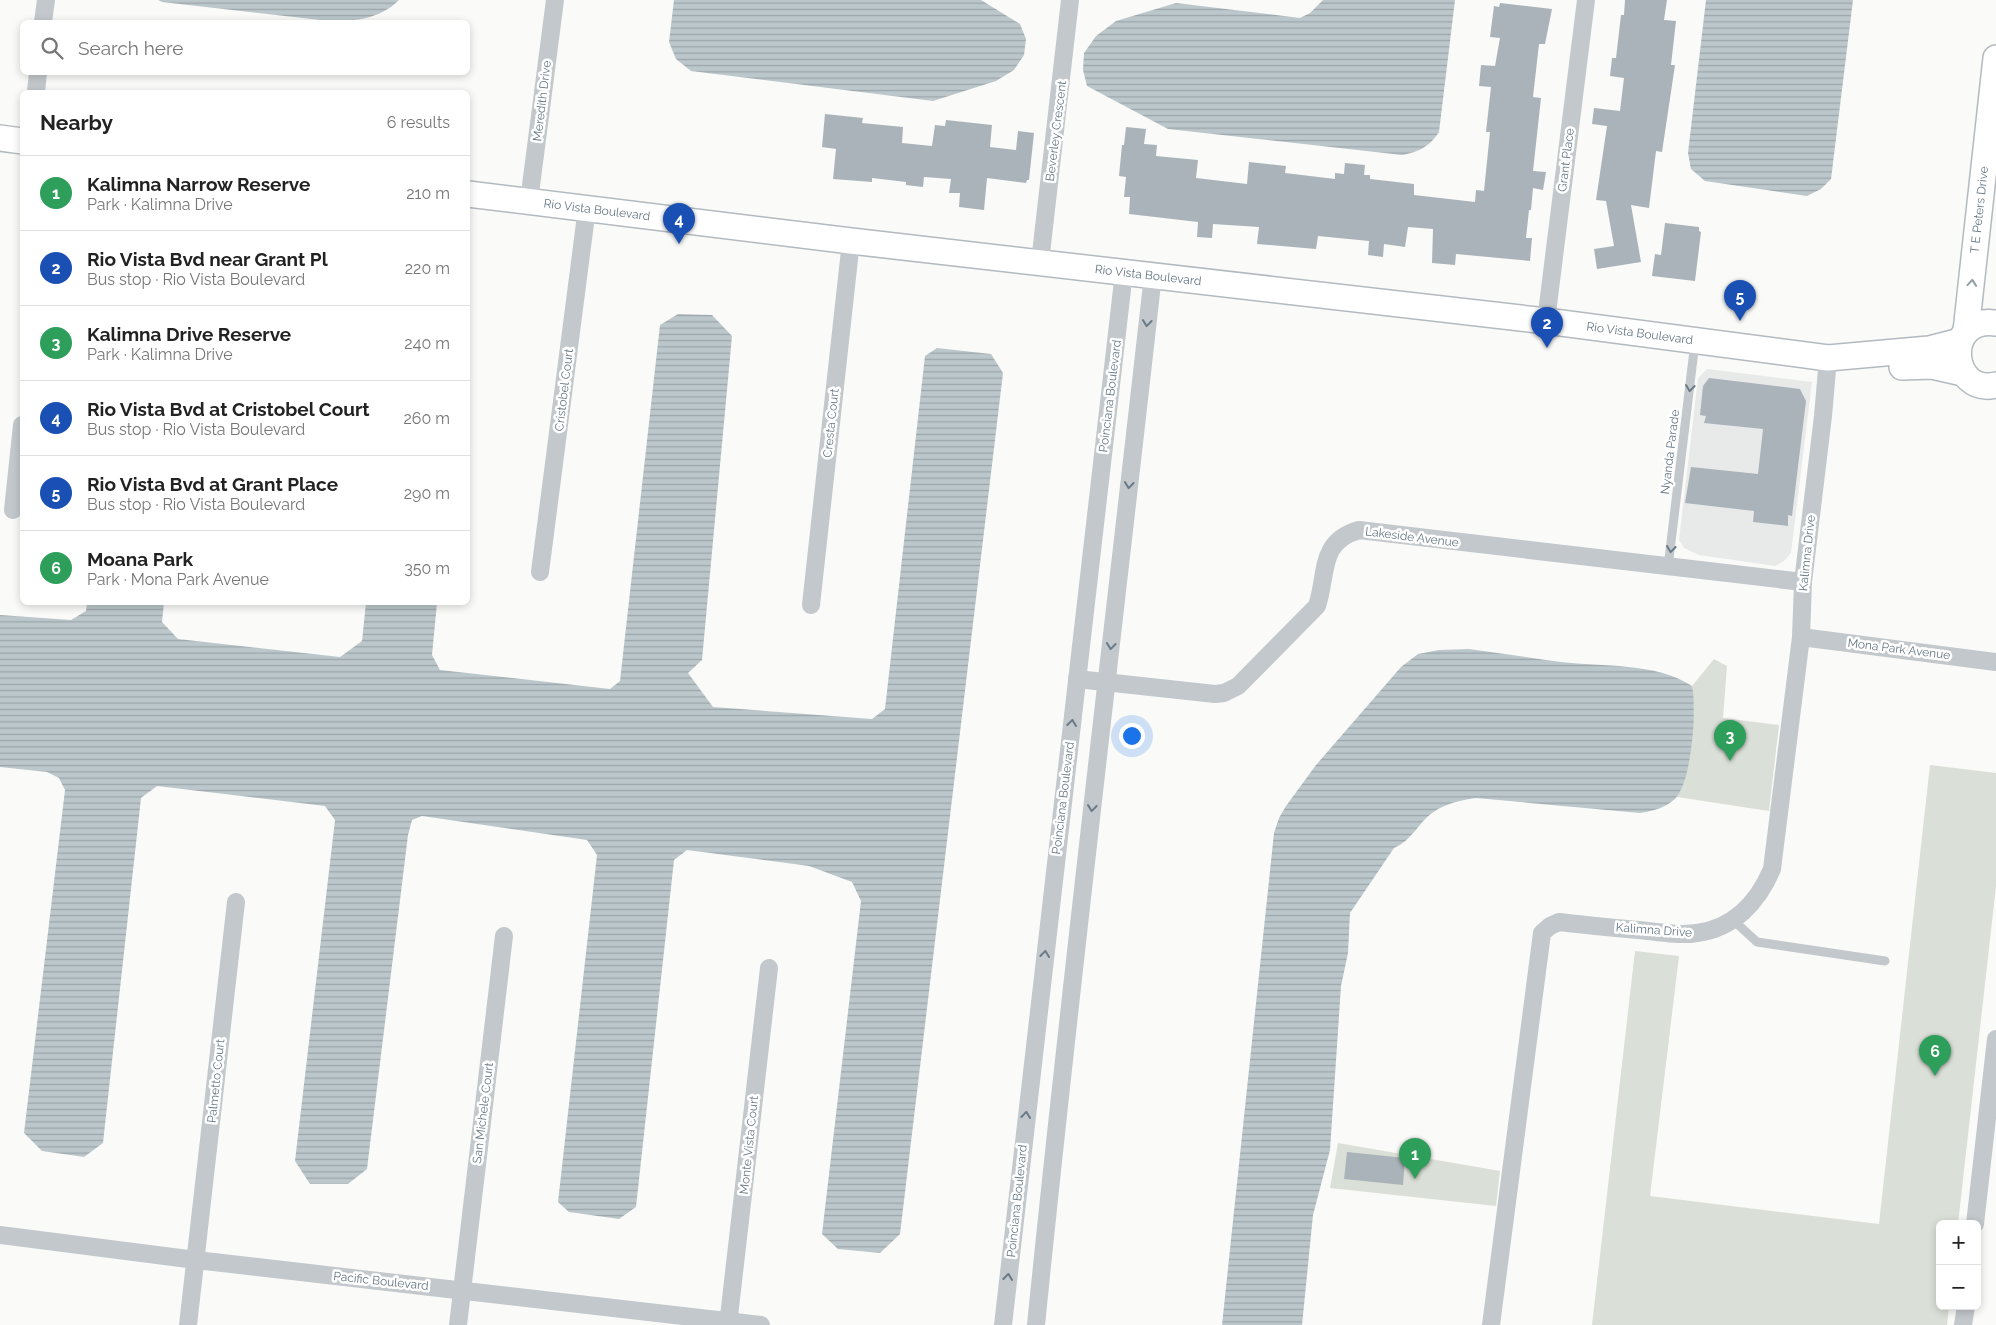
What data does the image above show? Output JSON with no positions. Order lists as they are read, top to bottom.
{
  "streets": {
    "street": [
      "Meredith Drive",
      "Beverley Crescent",
      "Grant Place",
      "Rio Vista Boulevard",
      "T E Peters Drive",
      "Cristobel Court",
      "Poinciana Boulevard",
      "Cresta Court",
      "Lakeside Avenue",
      "Kalimna Drive",
      "Mona Park Avenue",
      "Palmetto Court",
      "San Michele Court",
      "Monte Vista Court",
      "Pacific Boulevard"
    ],
    "lane": ["Nyanda Parade"]
  },
  "crossings": [
    ["Meredith Drive", "Rio Vista Boulevard"],
    ["Beverley Crescent", "Rio Vista Boulevard"],
    ["Grant Place", "Rio Vista Boulevard"],
    ["Rio Vista Boulevard", "T E Peters Drive"],
    ["Rio Vista Boulevard", "Cristobel Court"],
    ["Rio Vista Boulevard", "Poinciana Boulevard"],
    ["Rio Vista Boulevard", "Cresta Court"],
    ["Rio Vista Boulevard", "Nyanda Parade"],
    ["Rio Vista Boulevard", "Kalimna Drive"],
    ["Poinciana Boulevard", "Lakeside Avenue"],
    ["Nyanda Parade", "Lakeside Avenue"],
    ["Lakeside Avenue", "Kalimna Drive"],
    ["Kalimna Drive", "Mona Park Avenue"],
    ["Palmetto Court", "Pacific Boulevard"],
    ["San Michele Court", "Pacific Boulevard"],
    ["Monte Vista Court", "Pacific Boulevard"]
  ],
  "one_way": ["T E Peters Drive", "Nyanda Parade"],
  "page": {
    "search": "Search here",
    "heading": ["Nearby", "6 results"],
    "list": [
      {
        "mark": "1",
        "name": "Kalimna Narrow Reserve",
        "note": "Park · Kalimna Drive",
        "value": "210 m"
      },
      {
        "mark": "2",
        "name": "Rio Vista Bvd near Grant Pl",
        "note": "Bus stop · Rio Vista Boulevard",
        "value": "220 m"
      },
      {
        "mark": "3",
        "name": "Kalimna Drive Reserve",
        "note": "Park · Kalimna Drive",
        "value": "240 m"
      },
      {
        "mark": "4",
        "name": "Rio Vista Bvd at Cristobel Court",
        "note": "Bus stop · Rio Vista Boulevard",
        "value": "260 m"
      },
      {
        "mark": "5",
        "name": "Rio Vista Bvd at Grant Place",
        "note": "Bus stop · Rio Vista Boulevard",
        "value": "290 m"
      },
      {
        "mark": "6",
        "name": "Moana Park",
        "note": "Park · Mona Park Avenue",
        "value": "350 m"
      }
    ],
    "pins": [
      "4",
      "5",
      "2",
      "3",
      "6",
      "1"
    ],
    "map_buttons": ["+", "−"]
  }
}
